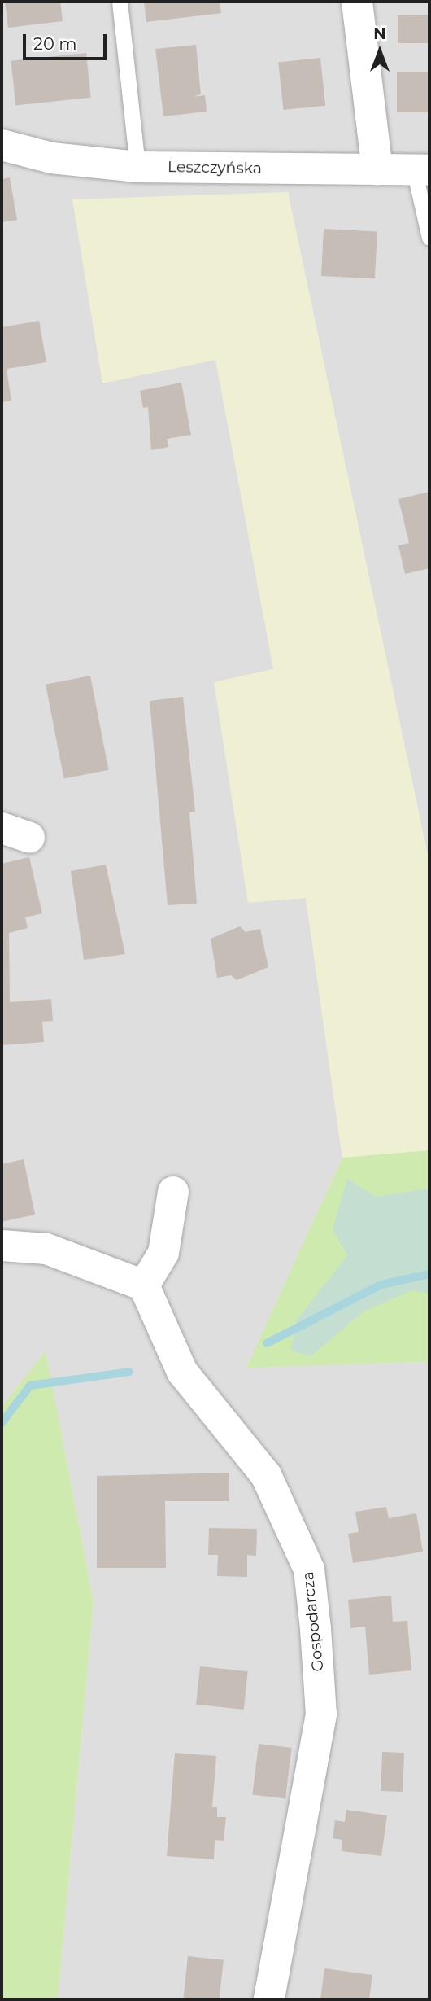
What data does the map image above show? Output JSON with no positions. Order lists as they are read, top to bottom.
{
  "streets": {
    "street": ["Leszczyńska", "Gospodarcza"]
  },
  "scale_bar": "20 m",
  "north": "top"
}
